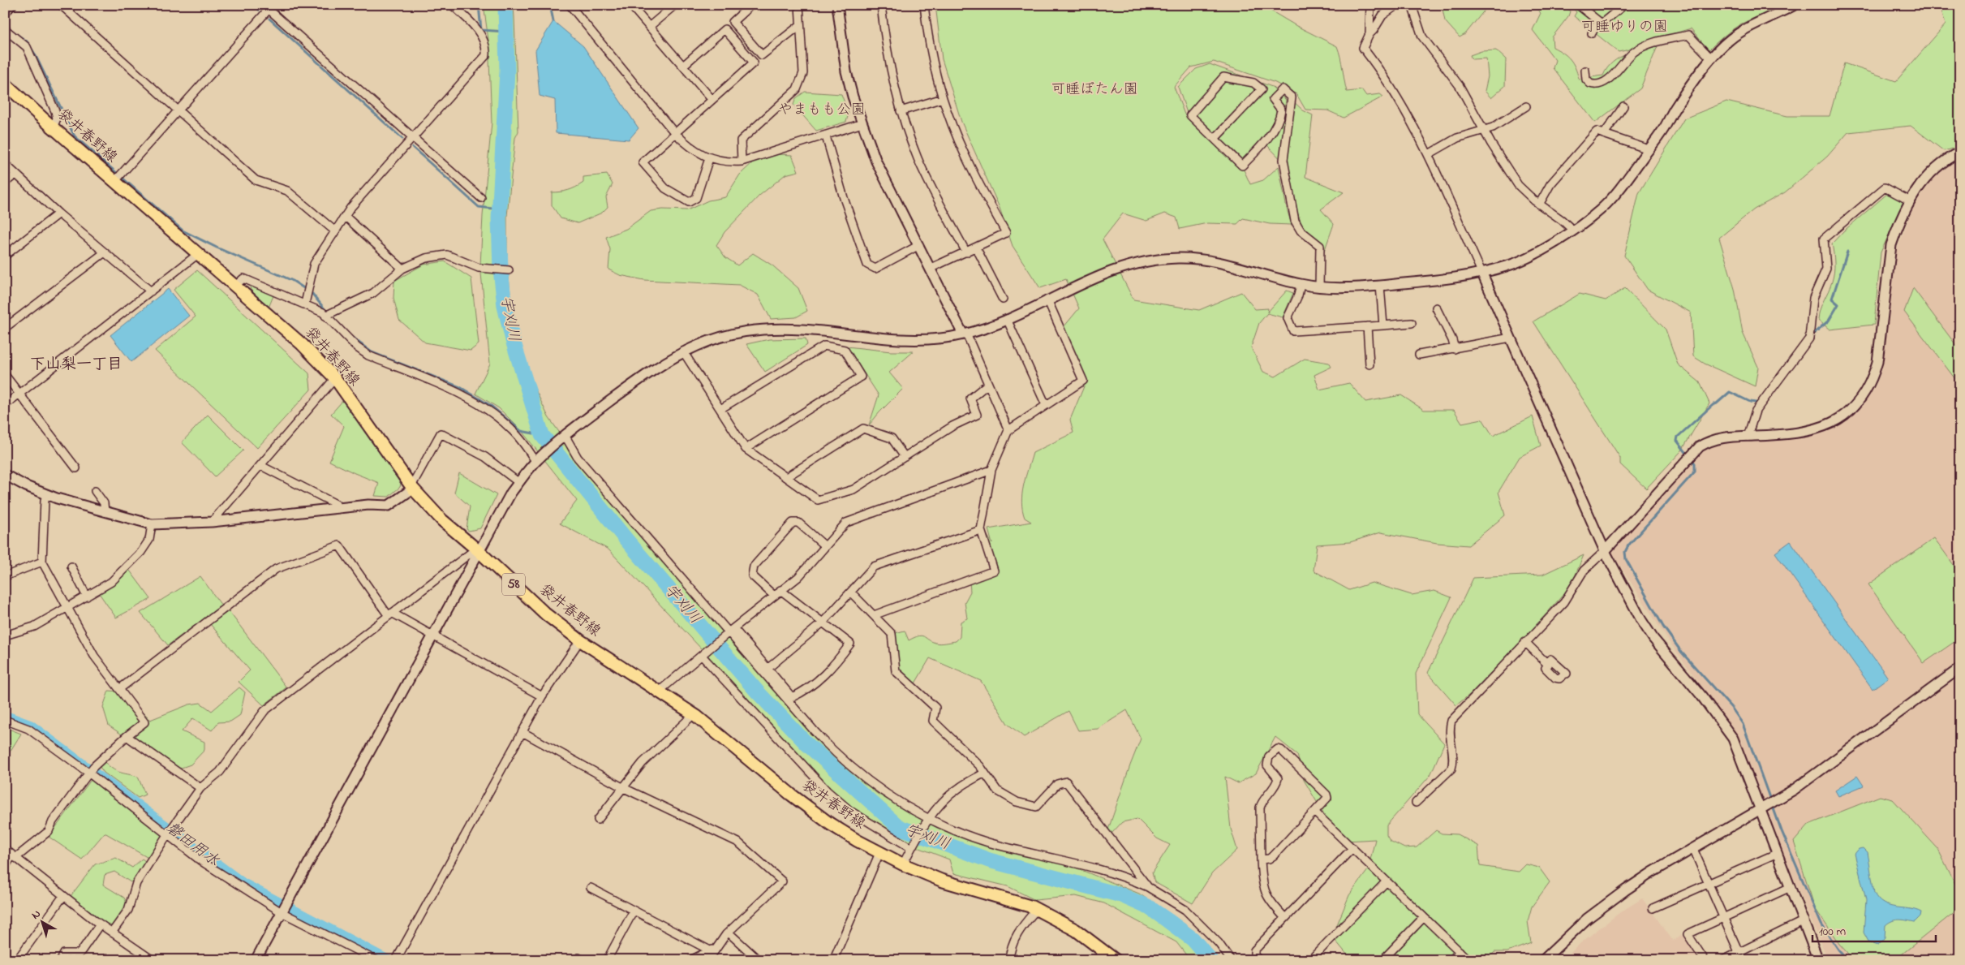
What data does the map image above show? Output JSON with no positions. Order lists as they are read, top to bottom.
{
  "streets": {
    "main road": ["袋井春野線", "58"]
  },
  "districts": ["下山梨一丁目"],
  "water": ["宇刈川", "磐田用水"],
  "parks": ["可睡ゆりの園", "可睡ぼたん園", "やまもも公園"],
  "scale_bar": "100 m",
  "north": "top left"
}
